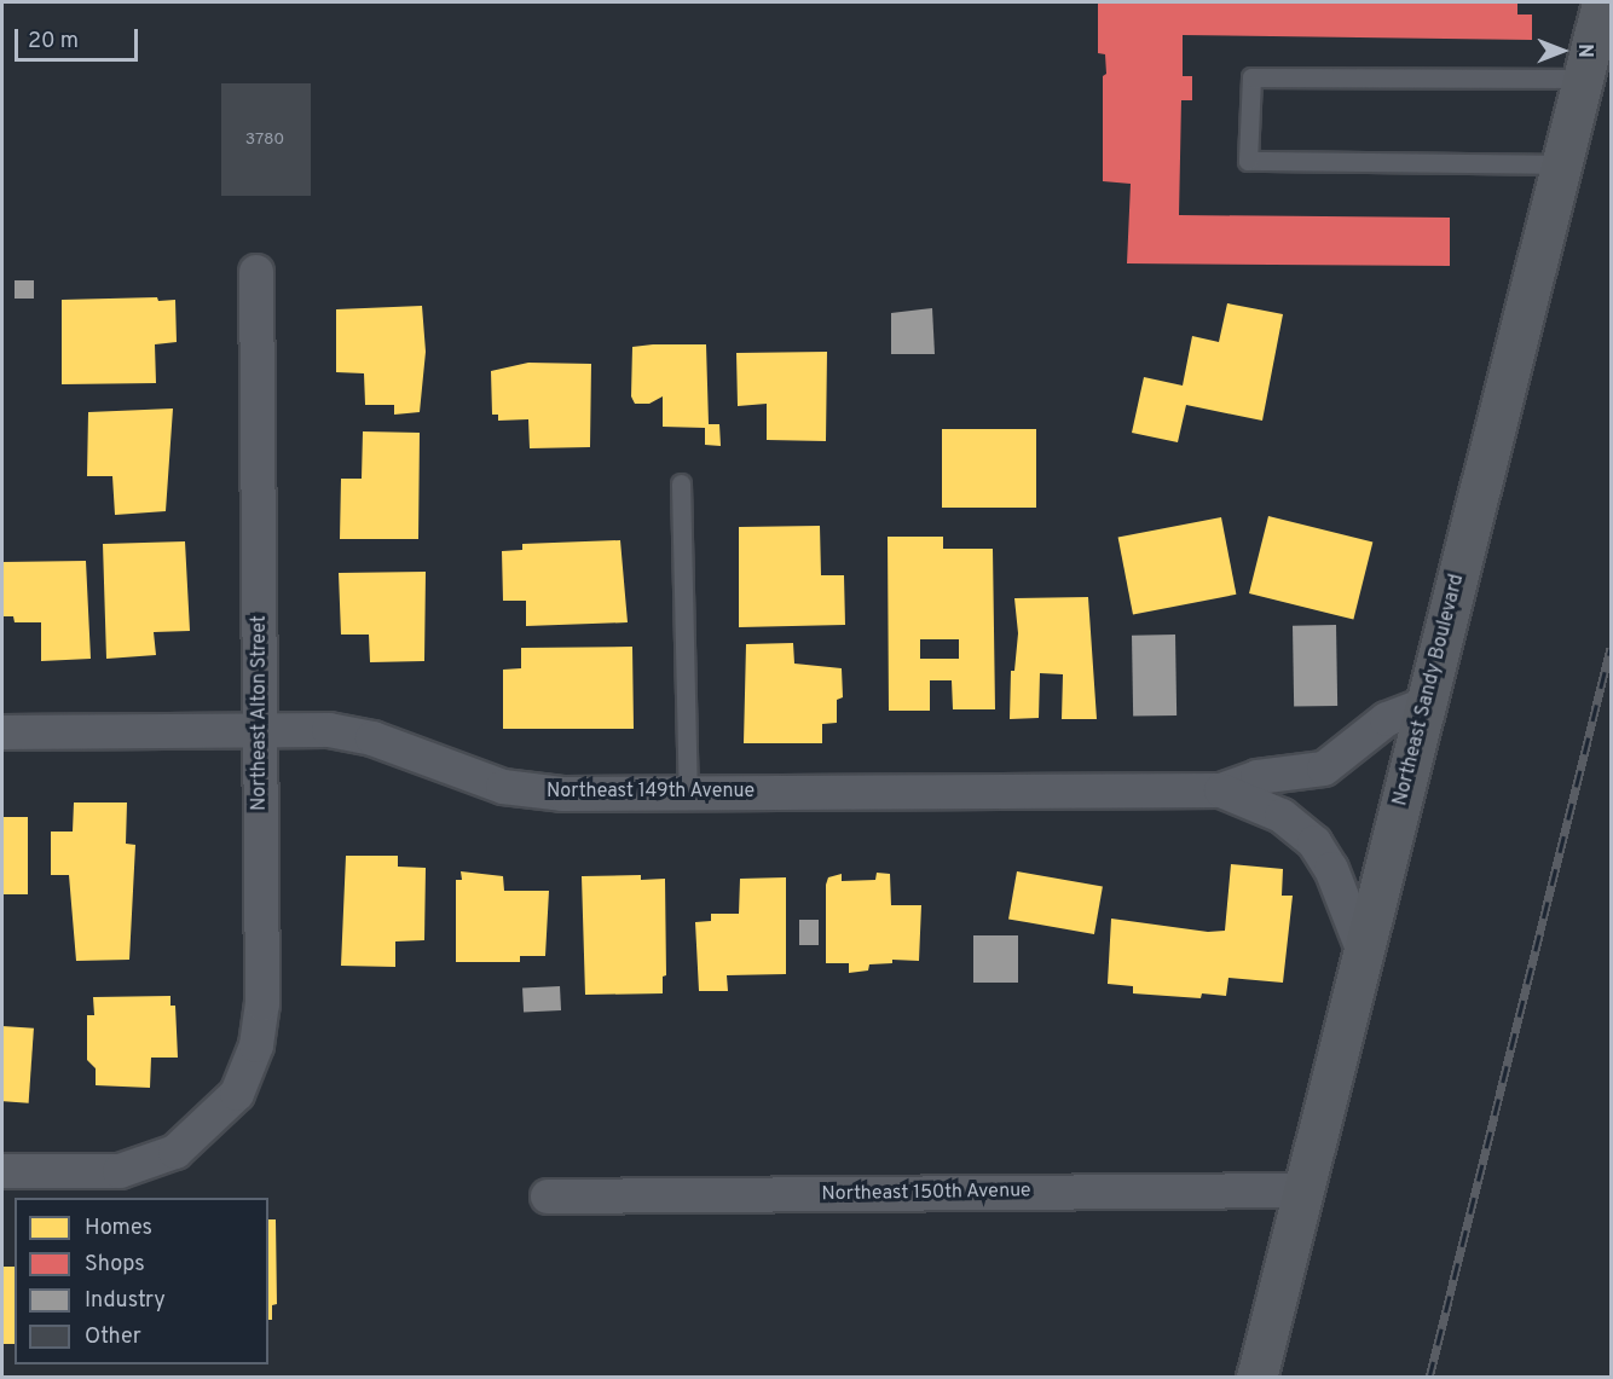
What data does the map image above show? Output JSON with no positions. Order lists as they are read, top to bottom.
{
  "streets": {
    "main road": ["Northeast Sandy Boulevard"],
    "street": ["Northeast Alton Street", "Northeast 149th Avenue", "Northeast 150th Avenue"]
  },
  "crossings": [
    ["Northeast Sandy Boulevard", "Northeast 149th Avenue"],
    ["Northeast Sandy Boulevard", "Northeast 150th Avenue"],
    ["Northeast Alton Street", "Northeast 149th Avenue"]
  ],
  "house_numbers": ["3780"],
  "legend": [
    "Homes",
    "Shops",
    "Industry",
    "Other"
  ],
  "scale_bar": "20 m",
  "north": "right"
}
